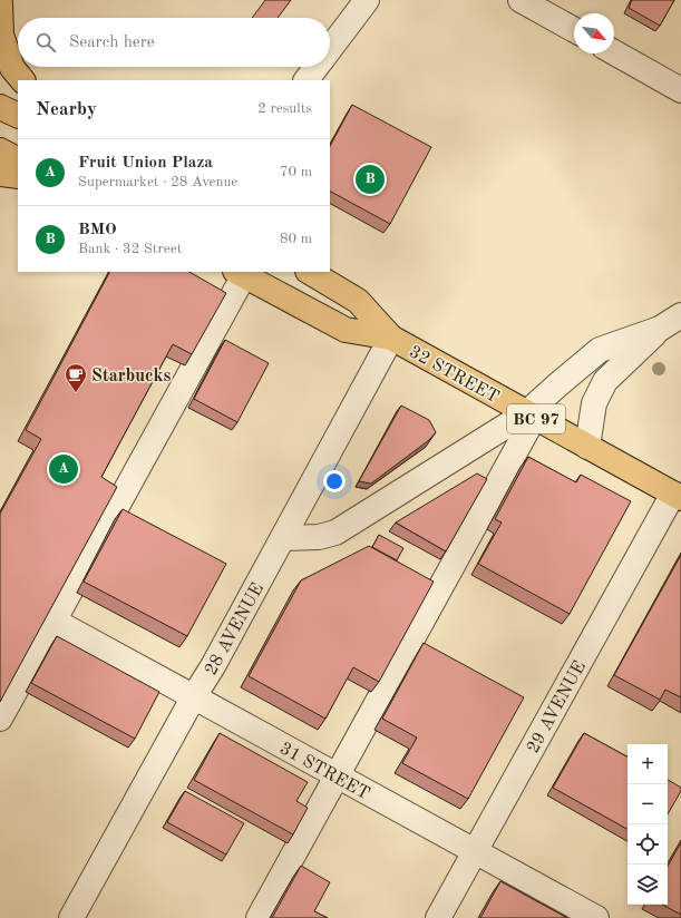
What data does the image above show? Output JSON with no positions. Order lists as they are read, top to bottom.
{
  "streets": {
    "highway": ["32 STREET", "BC 97"],
    "street": ["28 AVENUE", "29 AVENUE", "31 STREET"]
  },
  "crossings": [
    ["32 STREET", "28 AVENUE"],
    ["32 STREET", "29 AVENUE"],
    ["28 AVENUE", "31 STREET"],
    ["29 AVENUE", "31 STREET"]
  ],
  "places": {
    "cafe": ["Starbucks"]
  },
  "north": "bottom right",
  "page": {
    "search": "Search here",
    "heading": ["Nearby", "2 results"],
    "list": [
      {
        "mark": "A",
        "name": "Fruit Union Plaza",
        "note": "Supermarket · 28 Avenue",
        "value": "70 m"
      },
      {
        "mark": "B",
        "name": "BMO",
        "note": "Bank · 32 Street",
        "value": "80 m"
      }
    ],
    "pins": ["B", "A"],
    "map_buttons": ["+", "−"]
  }
}
